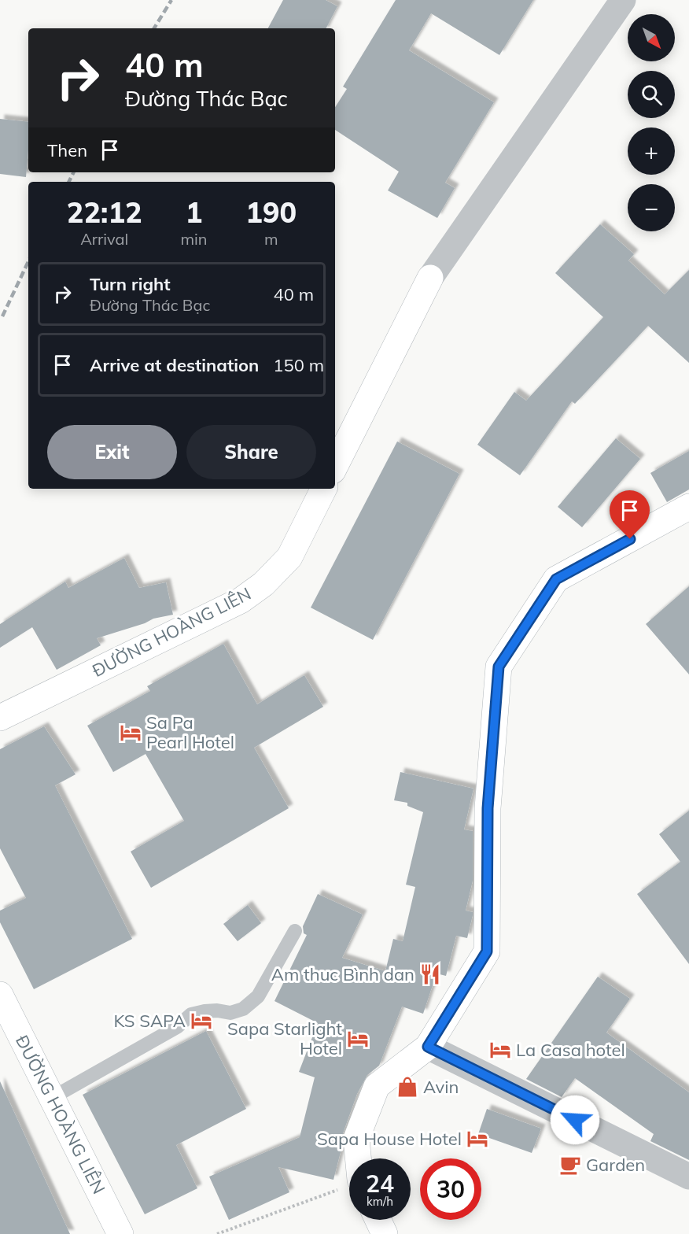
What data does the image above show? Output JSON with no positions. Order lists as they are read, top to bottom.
{
  "streets": {
    "main road": ["ĐƯỜNG HOÀNG LIÊN"]
  },
  "places": {
    "hotel": [
      "Sa Pa Pearl Hotel",
      "KS SAPA",
      "Sapa Starlight Hotel",
      "La Casa hotel",
      "Sapa House Hotel"
    ],
    "restaurant": ["Am thuc Bình dan"],
    "shop": ["Avin"],
    "cafe": ["Garden"]
  },
  "north": "bottom right",
  "page": {
    "map_buttons": ["+", "−"],
    "turn": ["40 m", "Đường Thác Bạc"],
    "then": "Then",
    "eta": [
      "22:12",
      "Arrival",
      "1",
      "min",
      "190",
      "m"
    ],
    "list": [
      {
        "name": "Turn right",
        "note": "Đường Thác Bạc",
        "value": "40 m"
      },
      {
        "name": "Arrive at destination",
        "value": "150 m"
      }
    ],
    "buttons": ["Exit", "Share"],
    "speed": "24 km/h",
    "limit": "30"
  }
}
